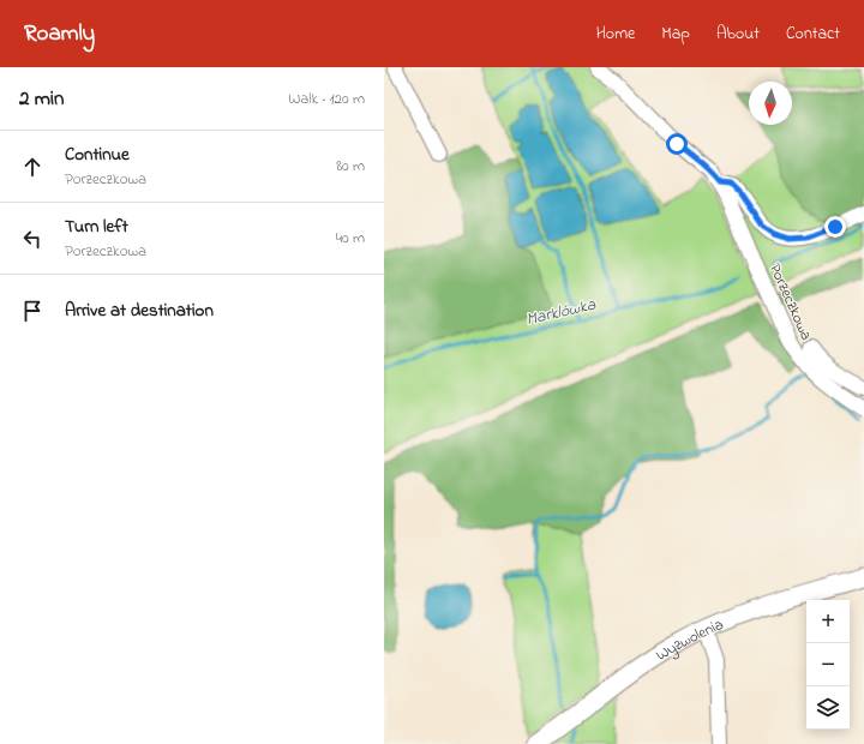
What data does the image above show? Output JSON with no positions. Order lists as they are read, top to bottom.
{
  "streets": {
    "main road": ["Wyzwolenia"],
    "street": ["Porzeczkowa"]
  },
  "water": ["Marklówka"],
  "north": "bottom",
  "page": {
    "header": "Roamly",
    "nav": [
      "Home",
      "Map",
      "About",
      "Contact"
    ],
    "heading": ["2 min", "Walk · 120 m"],
    "list": [
      ["Continue", "Porzeczkowa", "80 m"],
      ["Turn left", "Porzeczkowa", "40 m"],
      "Arrive at destination"
    ],
    "map_buttons": ["+", "−"]
  }
}
